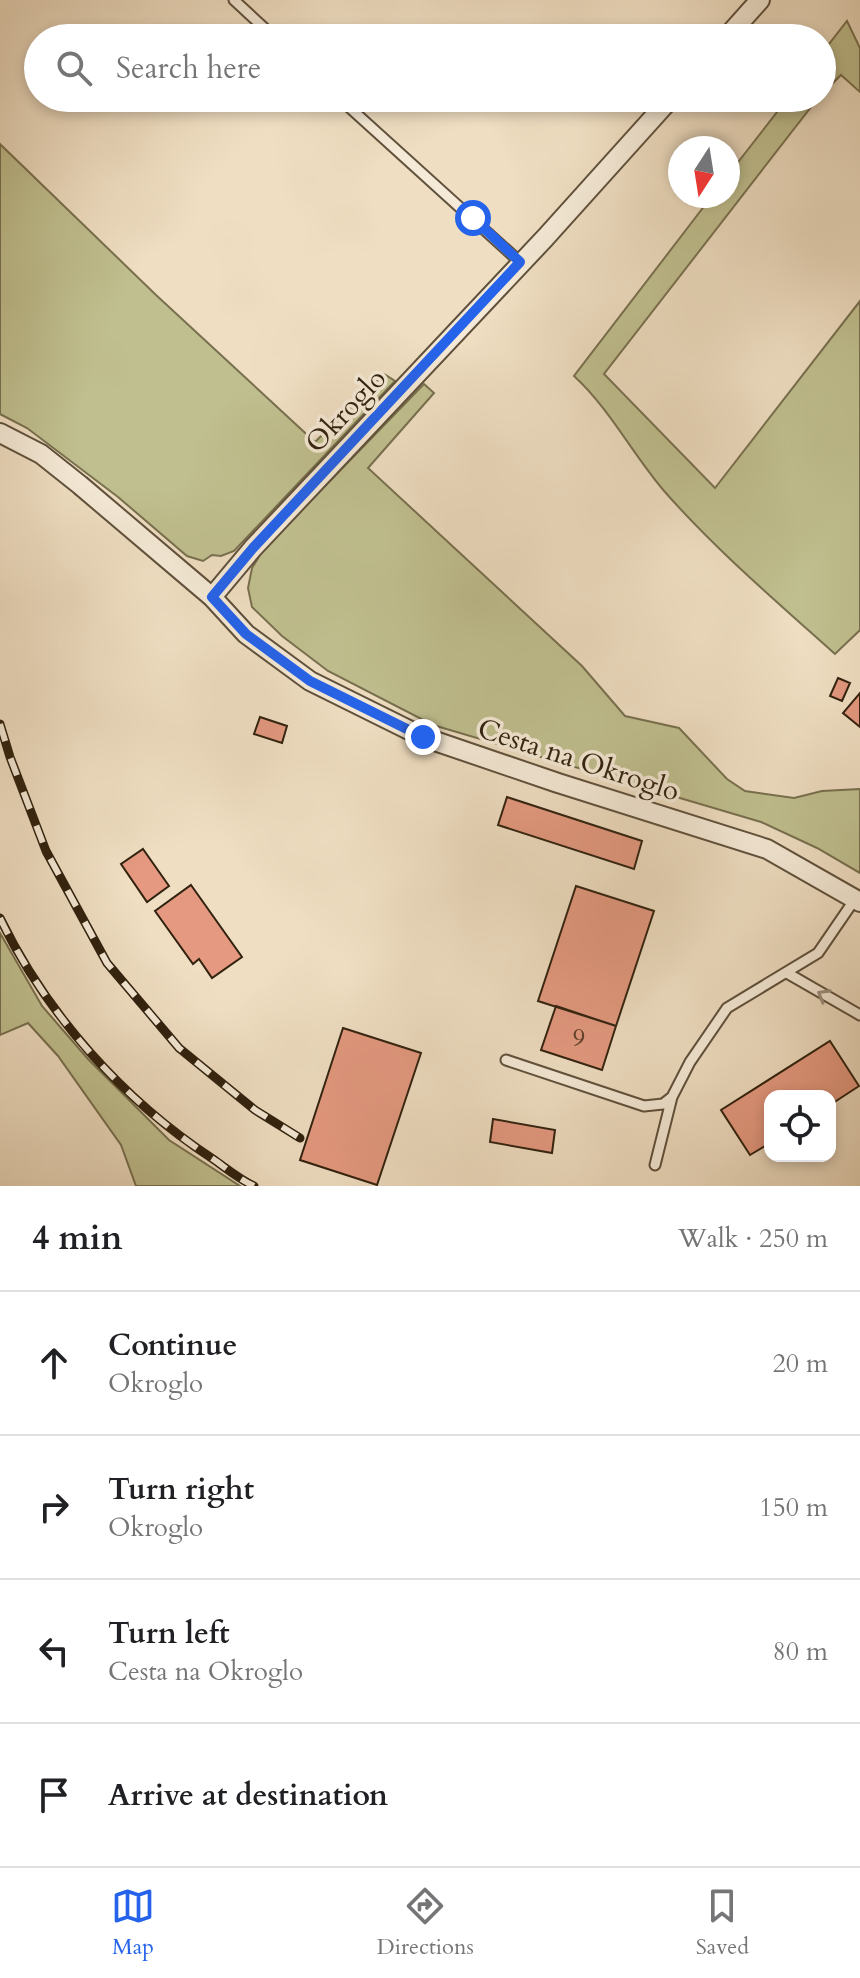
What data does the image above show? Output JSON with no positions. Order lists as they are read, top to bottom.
{
  "streets": {
    "street": ["Okroglo", "Cesta na Okroglo"]
  },
  "crossings": [
    ["Okroglo", "Cesta na Okroglo"]
  ],
  "house_numbers": ["9"],
  "north": "bottom",
  "page": {
    "search": "Search here",
    "heading": ["4 min", "Walk · 250 m"],
    "list": [
      ["Continue", "Okroglo", "20 m"],
      ["Turn right", "Okroglo", "150 m"],
      ["Turn left", "Cesta na Okroglo", "80 m"],
      "Arrive at destination"
    ],
    "nav": ["Map", "Directions", "Saved"]
  }
}
